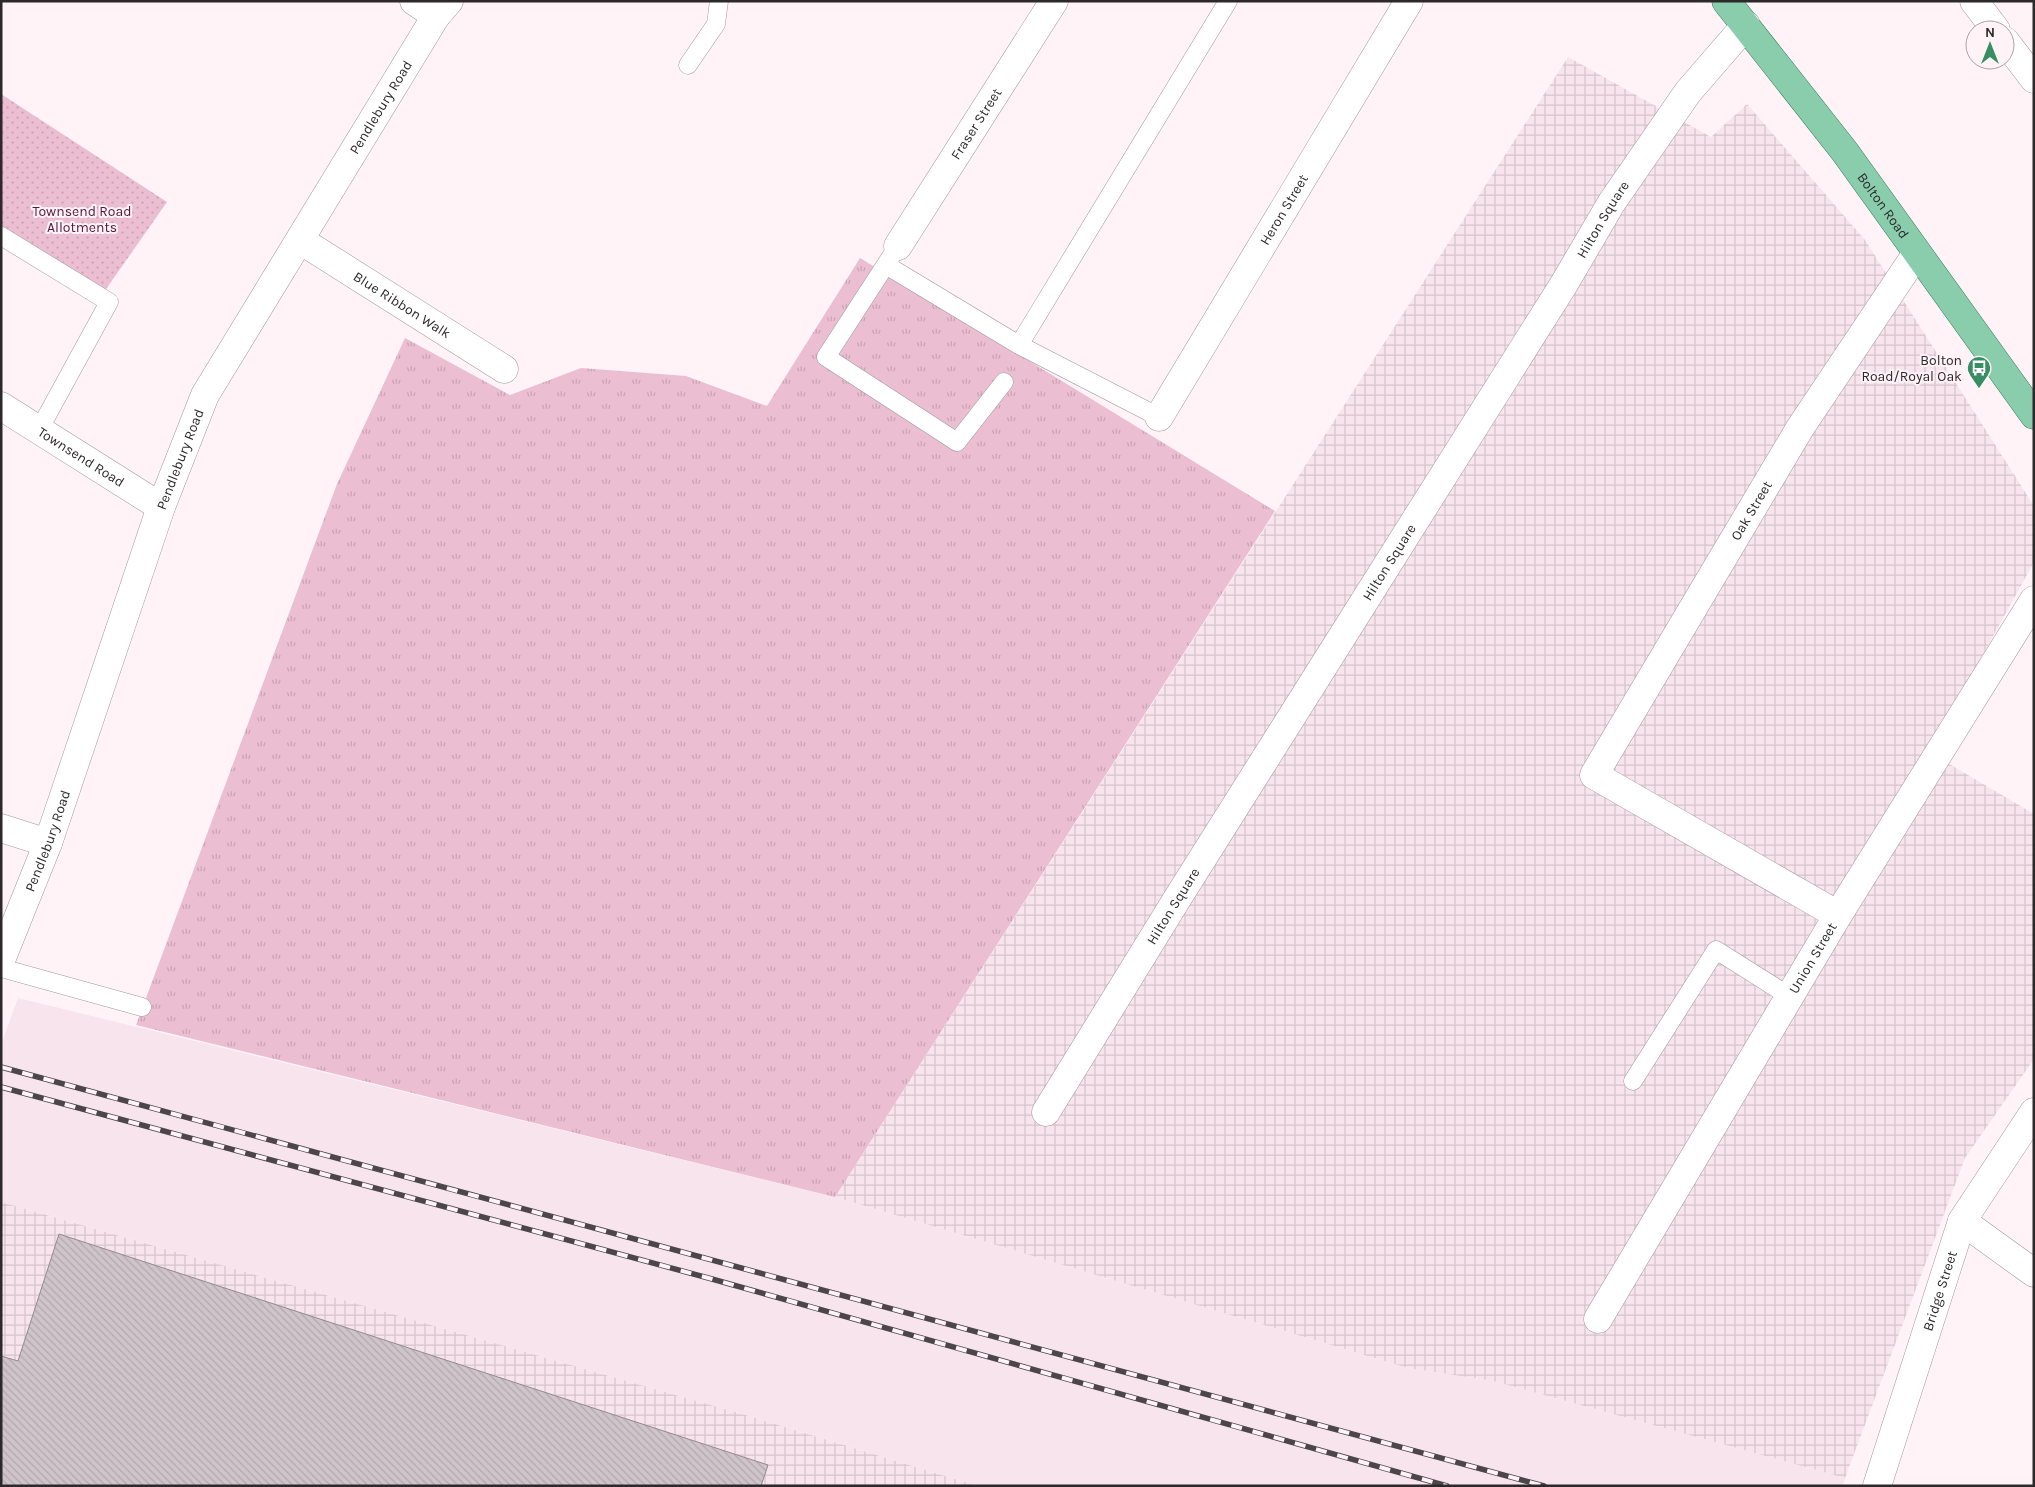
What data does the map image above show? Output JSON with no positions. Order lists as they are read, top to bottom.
{
  "streets": {
    "main road": ["Bolton Road"],
    "street": [
      "Pendlebury Road",
      "Fraser Street",
      "Heron Street",
      "Hilton Square",
      "Blue Ribbon Walk",
      "Townsend Road",
      "Oak Street",
      "Union Street",
      "Bridge Street"
    ]
  },
  "crossings": [
    ["Pendlebury Road", "Blue Ribbon Walk"],
    ["Pendlebury Road", "Townsend Road"],
    ["Bolton Road", "Hilton Square"],
    ["Bolton Road", "Oak Street"],
    ["Oak Street", "Union Street"]
  ],
  "parks": ["Townsend Road Allotments"],
  "places": {
    "bus stop": ["Bolton Road/Royal Oak"]
  },
  "north": "top"
}
